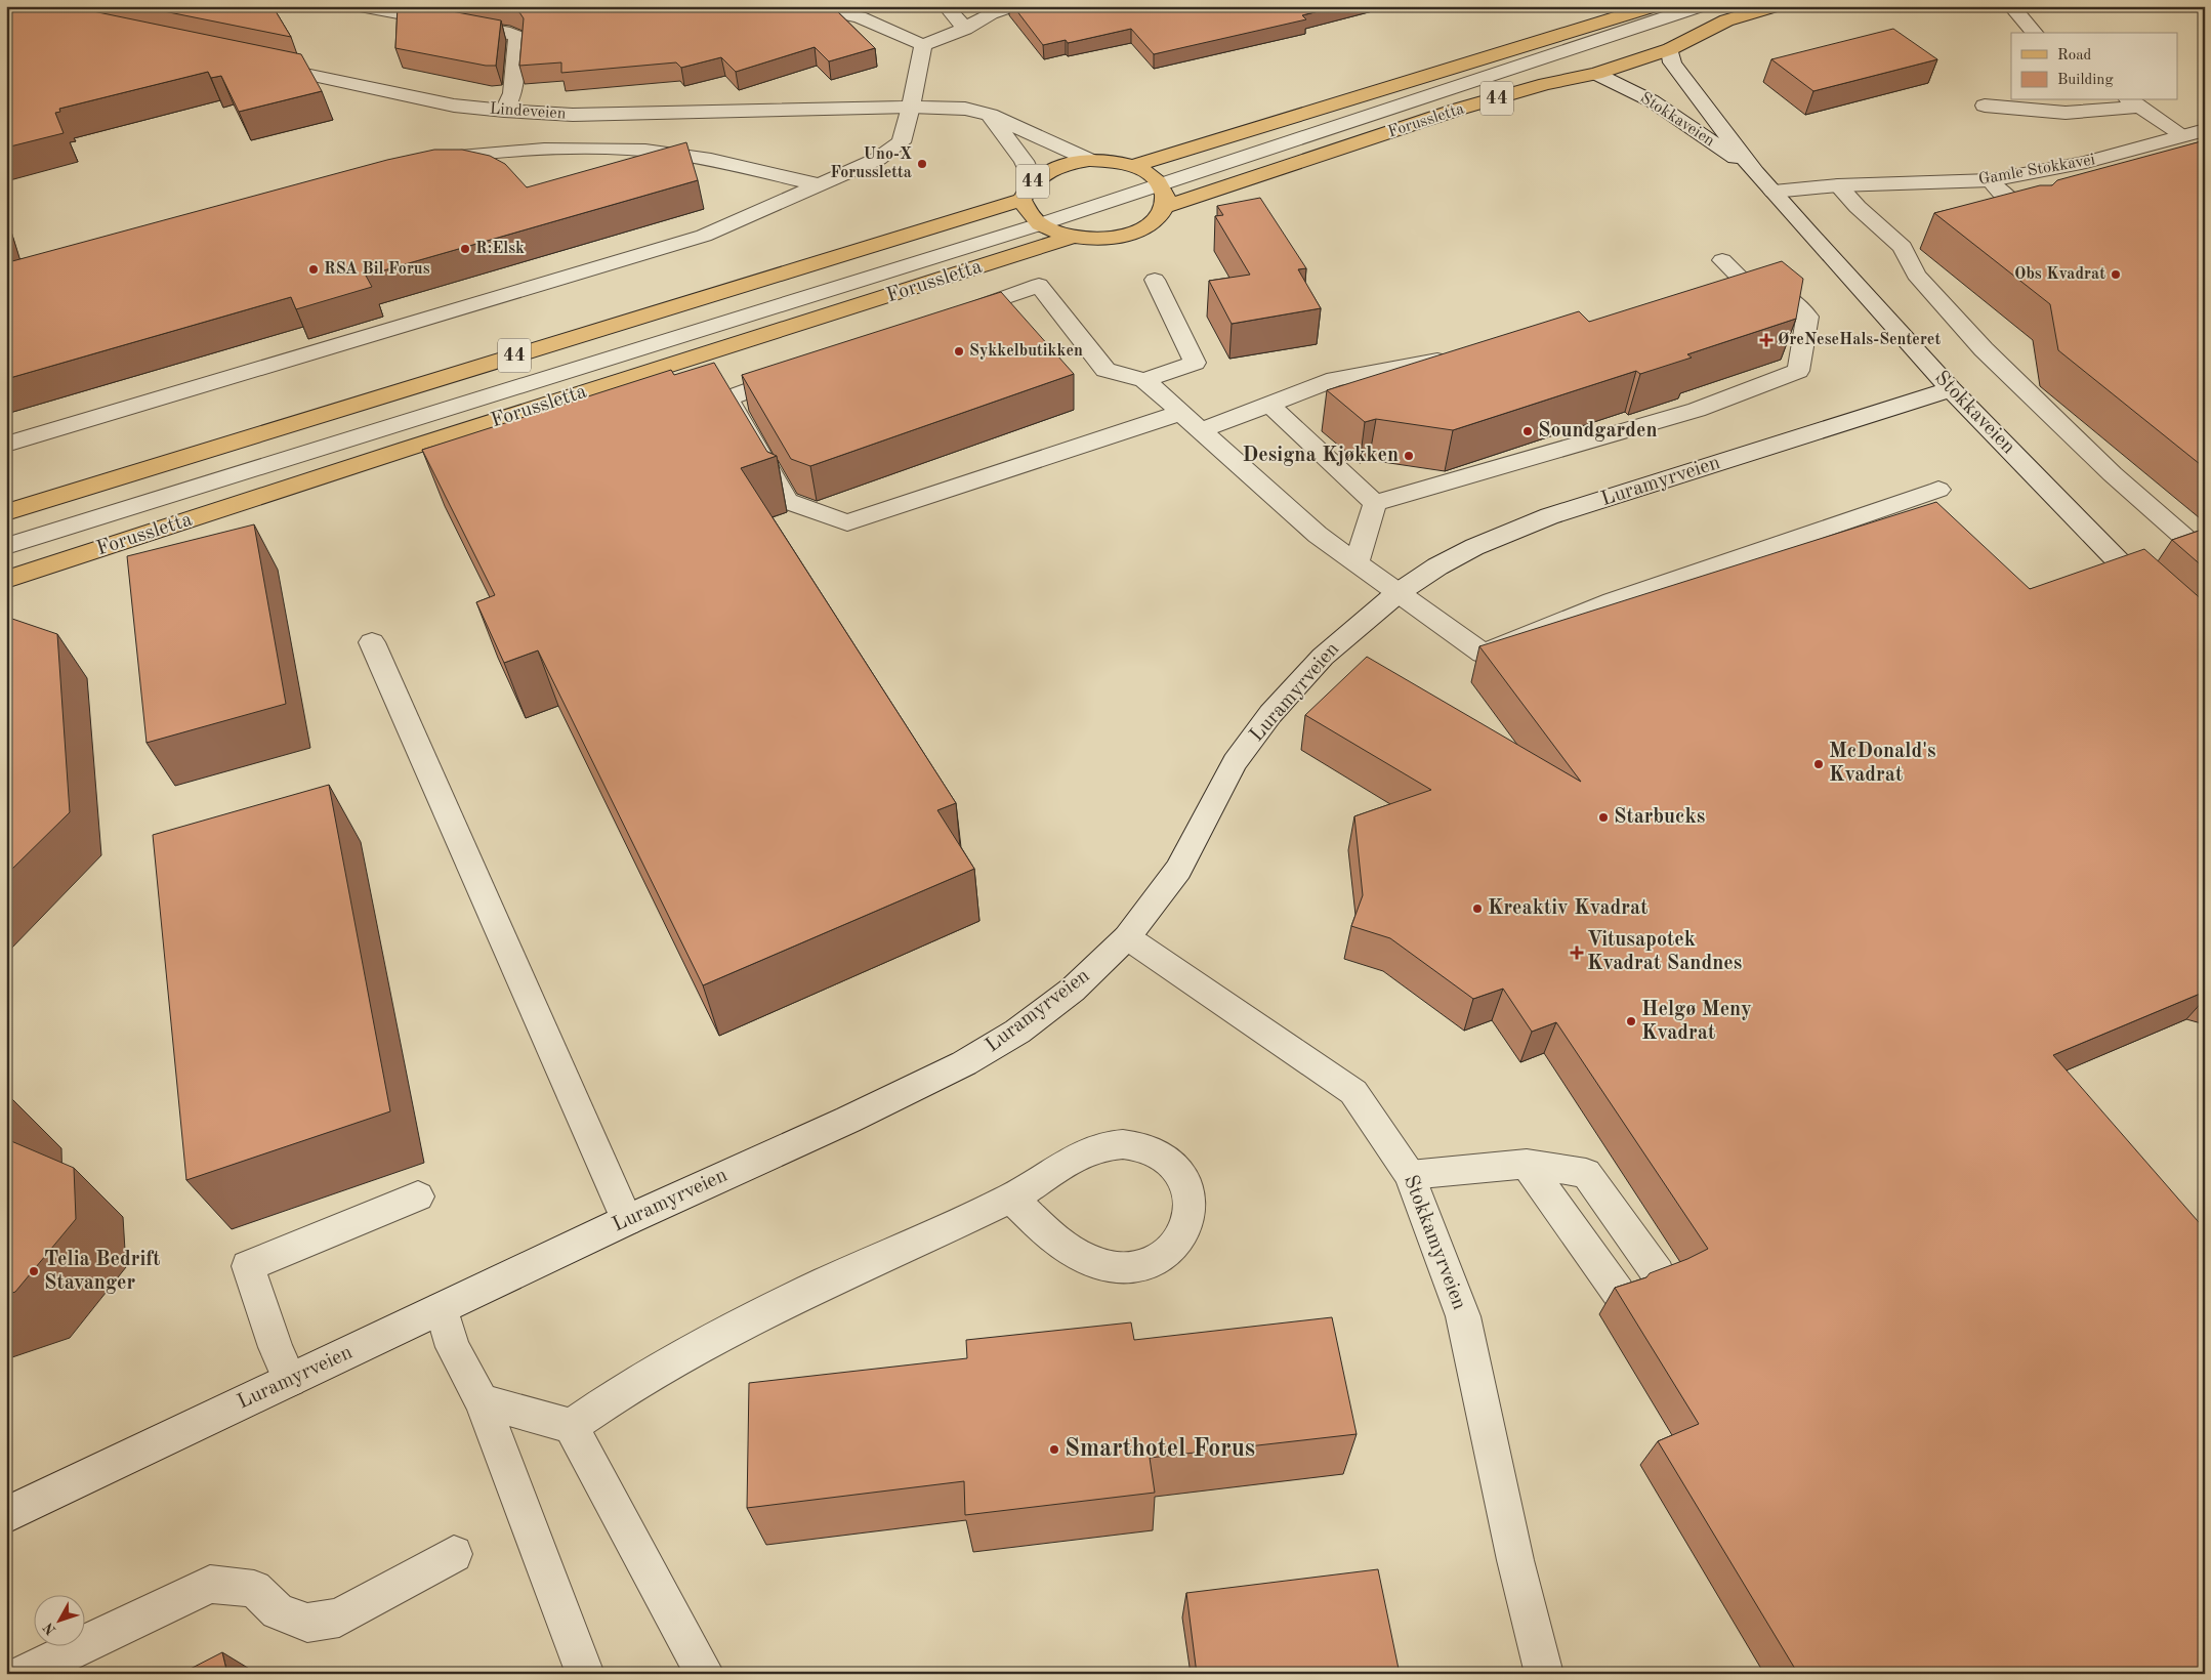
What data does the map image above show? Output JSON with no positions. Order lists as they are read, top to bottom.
{
  "streets": {
    "main road": ["44", "Forussletta"],
    "street": [
      "Lindeveien",
      "Stokkaveien",
      "Gamle Stokkavei",
      "Luramyrveien",
      "Stokkamyrveien"
    ]
  },
  "crossings": [
    ["44", "Lindeveien"],
    ["44", "Forussletta"],
    ["Stokkaveien", "Forussletta"],
    ["Stokkaveien", "Gamle Stokkavei"],
    ["Stokkaveien", "Luramyrveien"],
    ["Luramyrveien", "Stokkamyrveien"]
  ],
  "places": {
    "other": [
      "Uno-X Forussletta",
      "R:Elsk",
      "RSA Bil Forus",
      "Obs Kvadrat",
      "Sykkelbutikken",
      "Soundgarden",
      "Designa Kjøkken",
      "McDonald's Kvadrat",
      "Starbucks",
      "Kreaktiv Kvadrat",
      "Helgø Meny Kvadrat",
      "Telia Bedrift Stavanger",
      "Smarthotel Forus"
    ],
    "health": ["ØreNeseHals-Senteret", "Vitusapotek Kvadrat Sandnes"]
  },
  "legend": ["Road", "Building"],
  "north": "bottom left"
}
